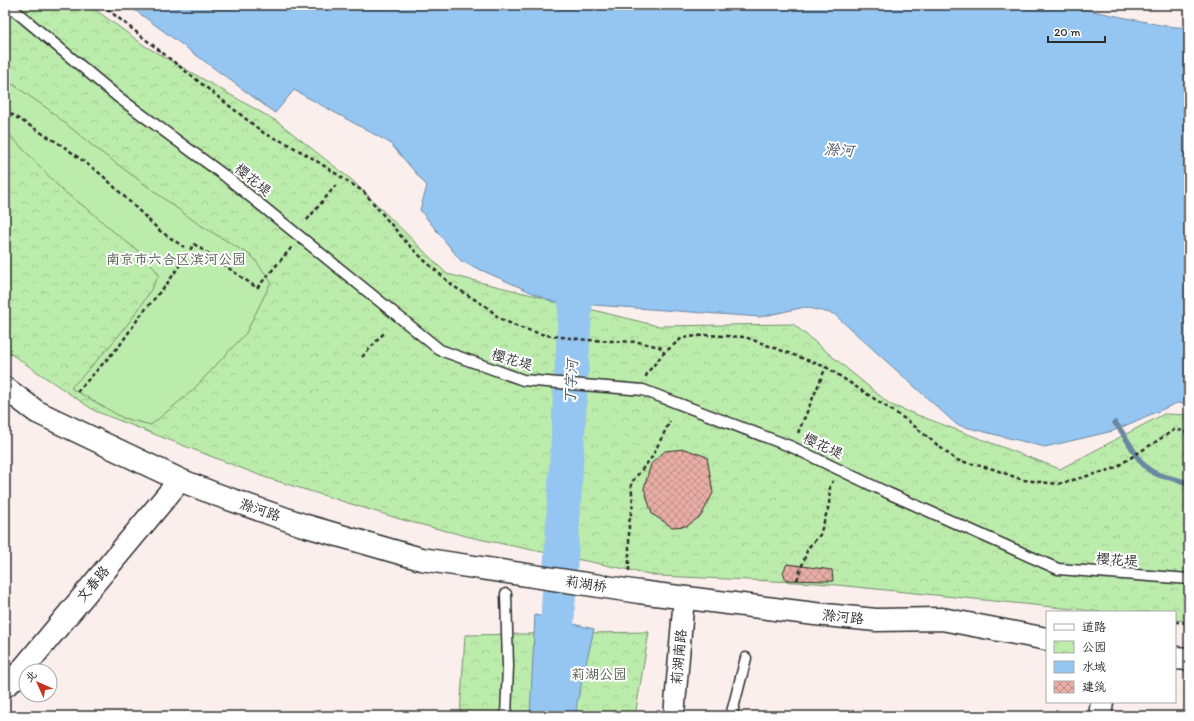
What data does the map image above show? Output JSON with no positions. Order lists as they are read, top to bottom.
{
  "streets": {
    "street": [
      "滁河路",
      "文春路",
      "莉湖桥",
      "莉湖南路"
    ],
    "lane": ["樱花堤"]
  },
  "crossings": [
    ["滁河路", "文春路"],
    ["滁河路", "莉湖桥"],
    ["滁河路", "莉湖南路"]
  ],
  "water": ["滁河", "丁字河"],
  "parks": ["南京市六合区滨河公园", "莉湖公园"],
  "legend": [
    "道路",
    "公园",
    "水域",
    "建筑"
  ],
  "scale_bar": "20 m",
  "north": "top left"
}
